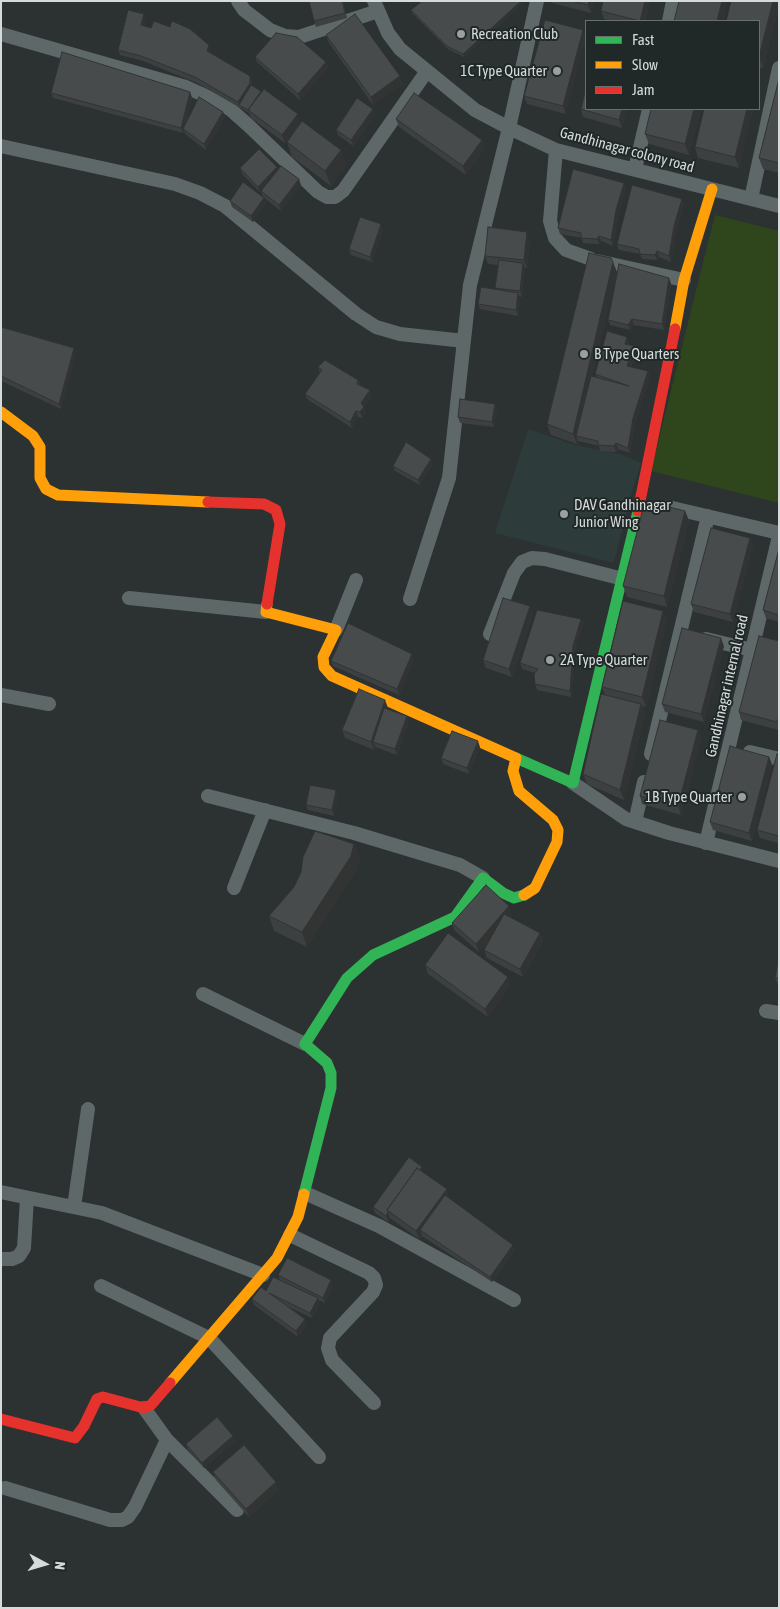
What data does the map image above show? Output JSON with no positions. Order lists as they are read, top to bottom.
{
  "streets": {
    "street": ["Gandhinagar colony road", "Gandhinagar internal road"]
  },
  "places": [
    "Recreation Club",
    "1C Type Quarter",
    "B Type Quarters",
    "DAV Gandhinagar Junior Wing",
    "2A Type Quarter",
    "1B Type Quarter"
  ],
  "legend": ["Fast", "Slow", "Jam"],
  "north": "right"
}
